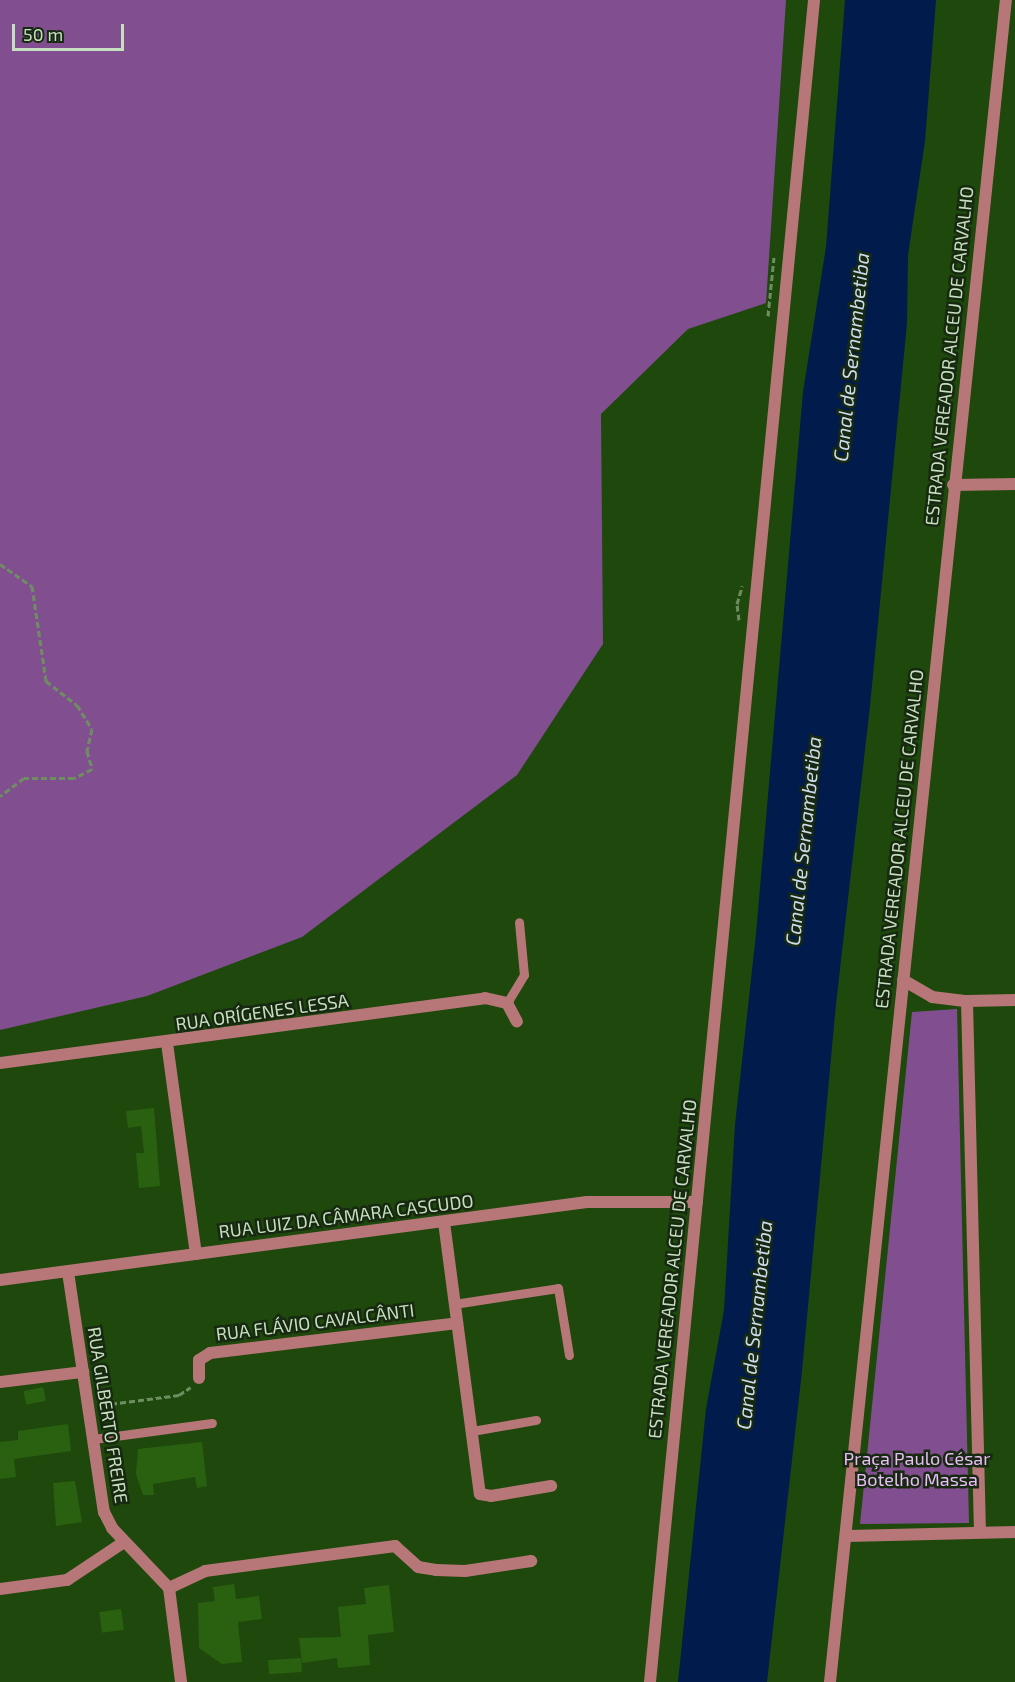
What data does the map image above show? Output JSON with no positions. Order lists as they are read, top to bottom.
{
  "streets": {
    "street": [
      "ESTRADA VEREADOR ALCEU DE CARVALHO",
      "RUA ORÍGENES LESSA",
      "RUA LUIZ DA CÂMARA CASCUDO",
      "RUA FLÁVIO CAVALCÂNTI",
      "RUA GILBERTO FREIRE"
    ]
  },
  "crossings": [
    ["ESTRADA VEREADOR ALCEU DE CARVALHO", "RUA LUIZ DA CÂMARA CASCUDO"],
    ["RUA LUIZ DA CÂMARA CASCUDO", "RUA GILBERTO FREIRE"]
  ],
  "water": ["Canal de Sernambetiba"],
  "parks": ["Praça Paulo César Botelho Massa"],
  "scale_bar": "50 m"
}
